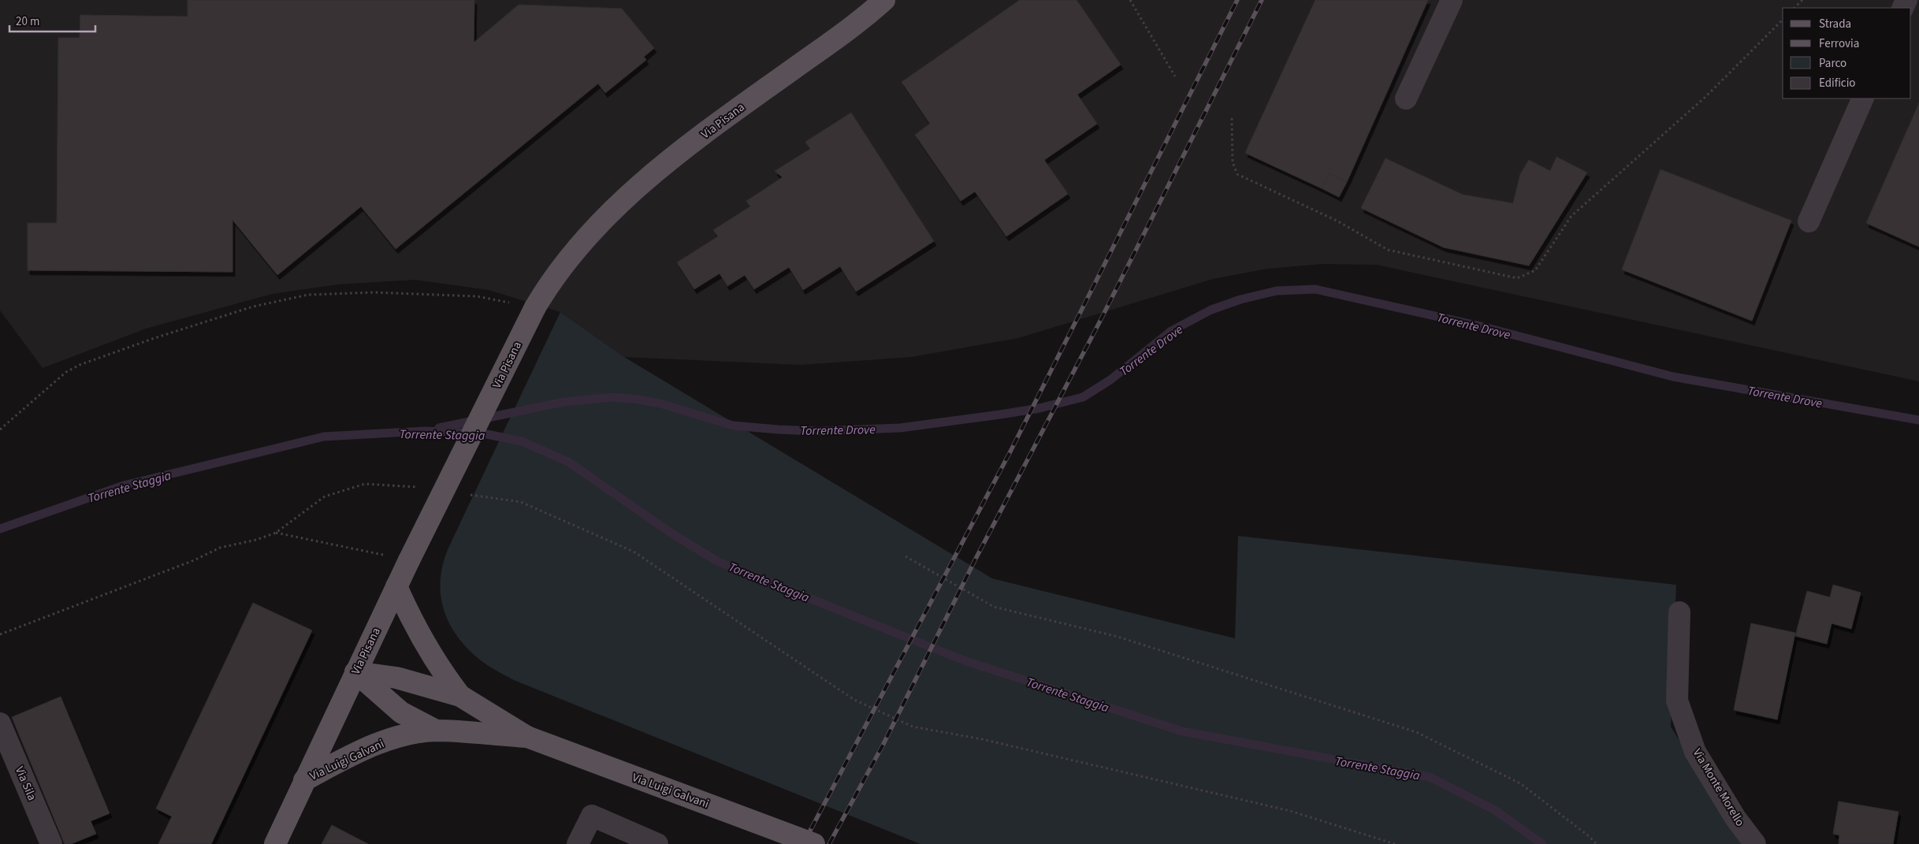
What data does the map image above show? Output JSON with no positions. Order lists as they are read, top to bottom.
{
  "streets": {
    "main road": ["Via Pisana", "Via Luigi Galvani"],
    "street": ["Via Sila", "Via Monte Morello"]
  },
  "crossings": [
    ["Via Pisana", "Via Luigi Galvani"]
  ],
  "water": ["Torrente Drove", "Torrente Staggia"],
  "legend": [
    "Strada",
    "Ferrovia",
    "Parco",
    "Edificio"
  ],
  "scale_bar": "20 m"
}
